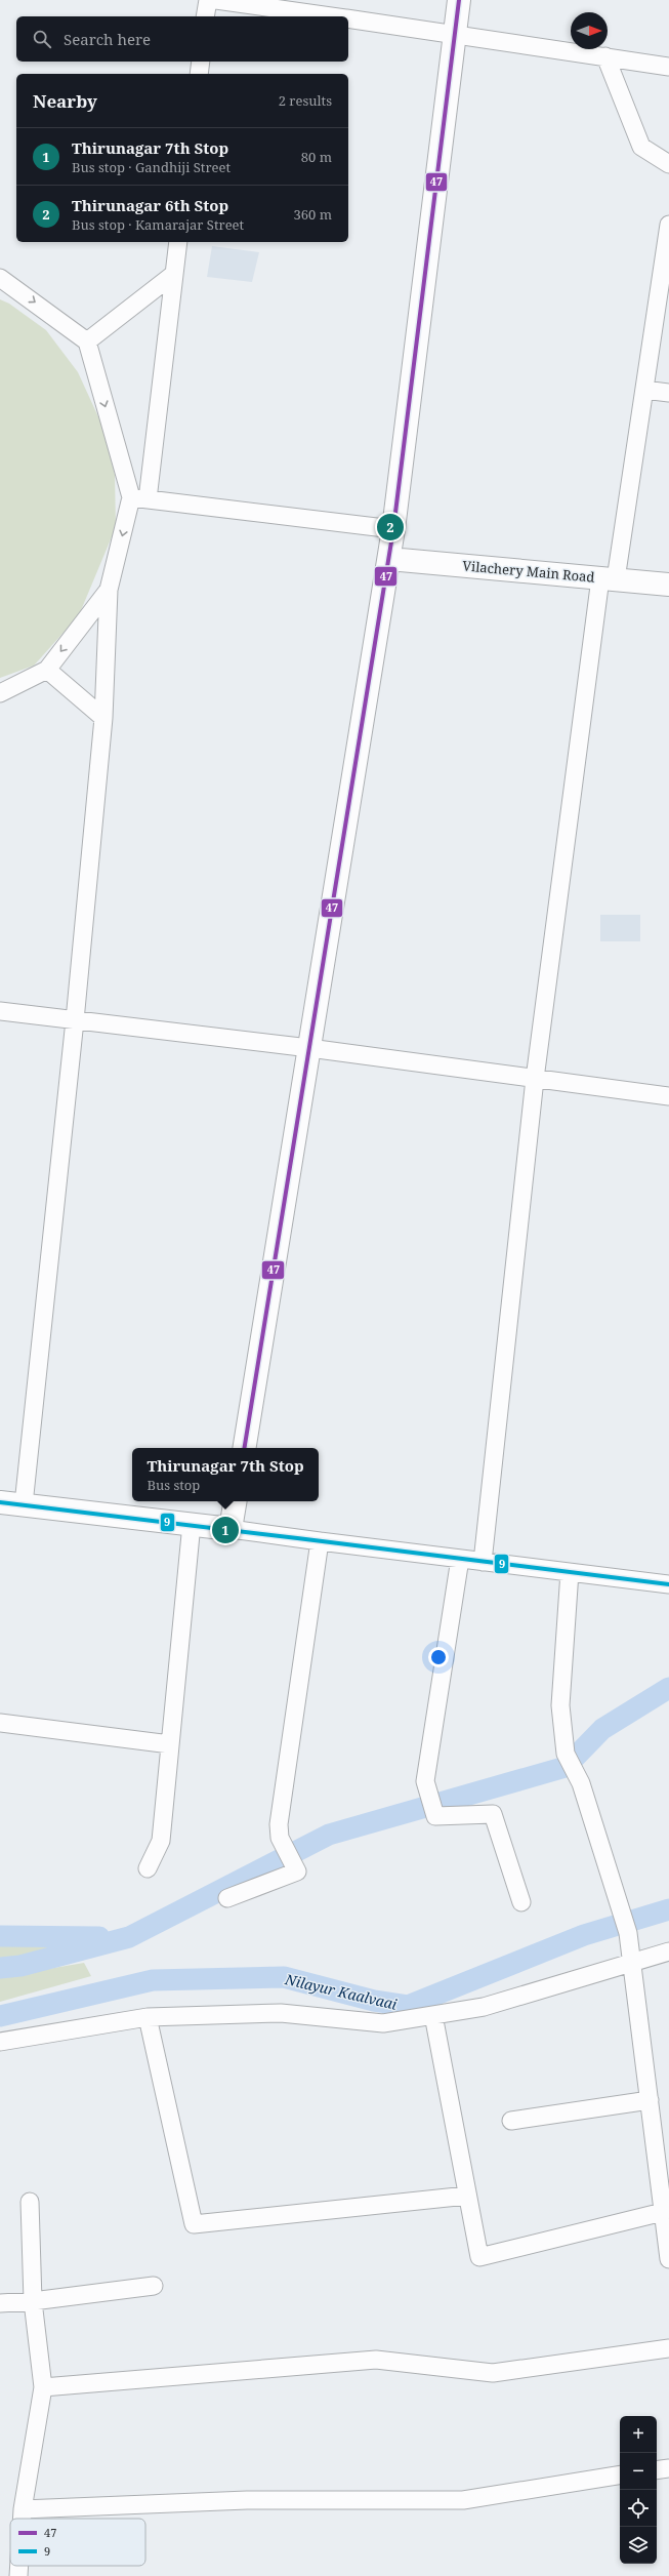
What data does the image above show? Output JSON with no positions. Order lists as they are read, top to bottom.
{
  "streets": {
    "main road": ["Vilachery Main Road"]
  },
  "water": ["Nilayur Kaalvaai"],
  "lines": ["transit line 47", "transit line 9"],
  "legend": ["47", "9"],
  "north": "right",
  "page": {
    "search": "Search here",
    "heading": ["Nearby", "2 results"],
    "list": [
      {
        "mark": "1",
        "name": "Thirunagar 7th Stop",
        "note": "Bus stop · Gandhiji Street",
        "value": "80 m"
      },
      {
        "mark": "2",
        "name": "Thirunagar 6th Stop",
        "note": "Bus stop · Kamarajar Street",
        "value": "360 m"
      }
    ],
    "pins": ["2", "1"],
    "popup": ["Thirunagar 7th Stop", "Bus stop"],
    "map_buttons": ["+", "−"]
  }
}
